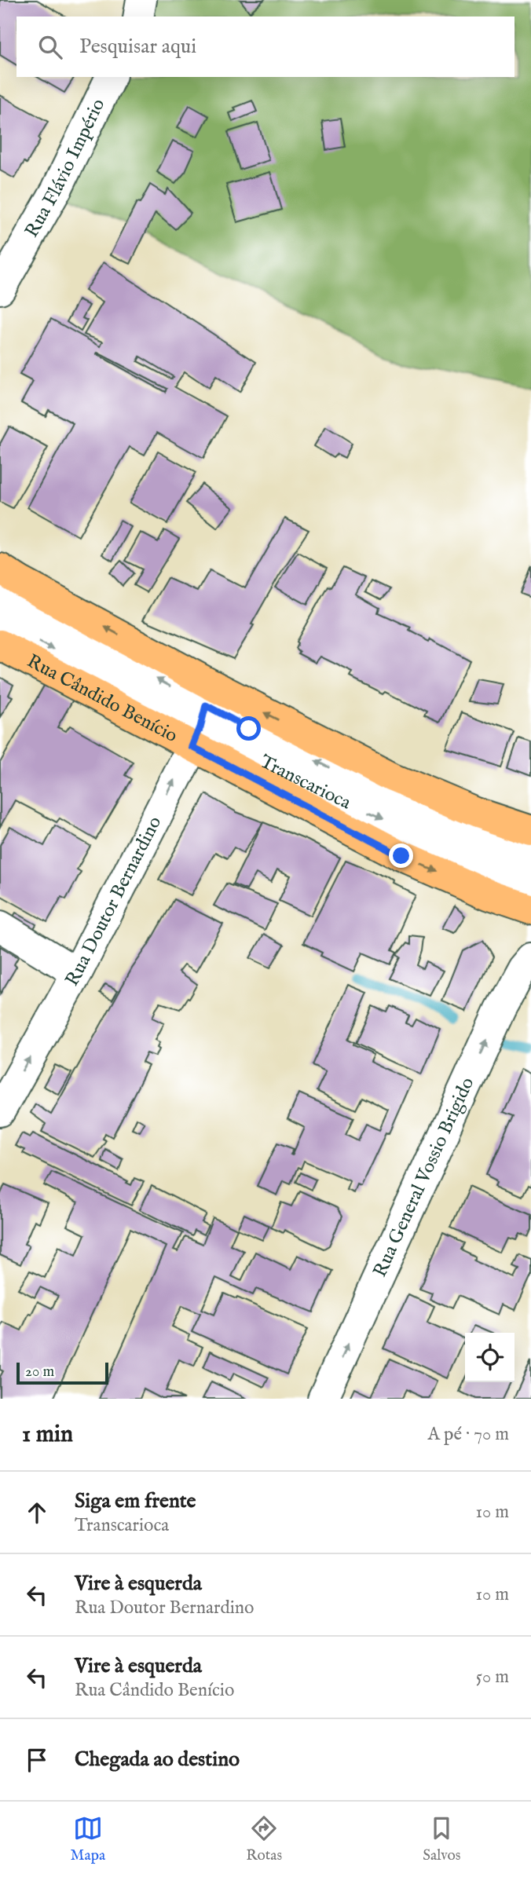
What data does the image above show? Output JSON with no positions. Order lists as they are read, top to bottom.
{
  "streets": {
    "main road": ["Rua Cândido Benício"],
    "street": [
      "Rua Flávio Império",
      "Transcarioca",
      "Rua Doutor Bernardino",
      "Rua General Vossio Brigido"
    ]
  },
  "crossings": [
    ["Rua Cândido Benício", "Transcarioca"],
    ["Rua Cândido Benício", "Rua Doutor Bernardino"],
    ["Transcarioca", "Rua Doutor Bernardino"]
  ],
  "one_way": ["Rua Doutor Bernardino", "Rua General Vossio Brigido"],
  "scale_bar": "20 m",
  "page": {
    "search": "Pesquisar aqui",
    "scale": "20 m",
    "heading": ["1 min", "A pé · 70 m"],
    "list": [
      ["Siga em frente", "Transcarioca", "10 m"],
      ["Vire à esquerda", "Rua Doutor Bernardino", "10 m"],
      ["Vire à esquerda", "Rua Cândido Benício", "50 m"],
      "Chegada ao destino"
    ],
    "nav": ["Mapa", "Rotas", "Salvos"]
  }
}
